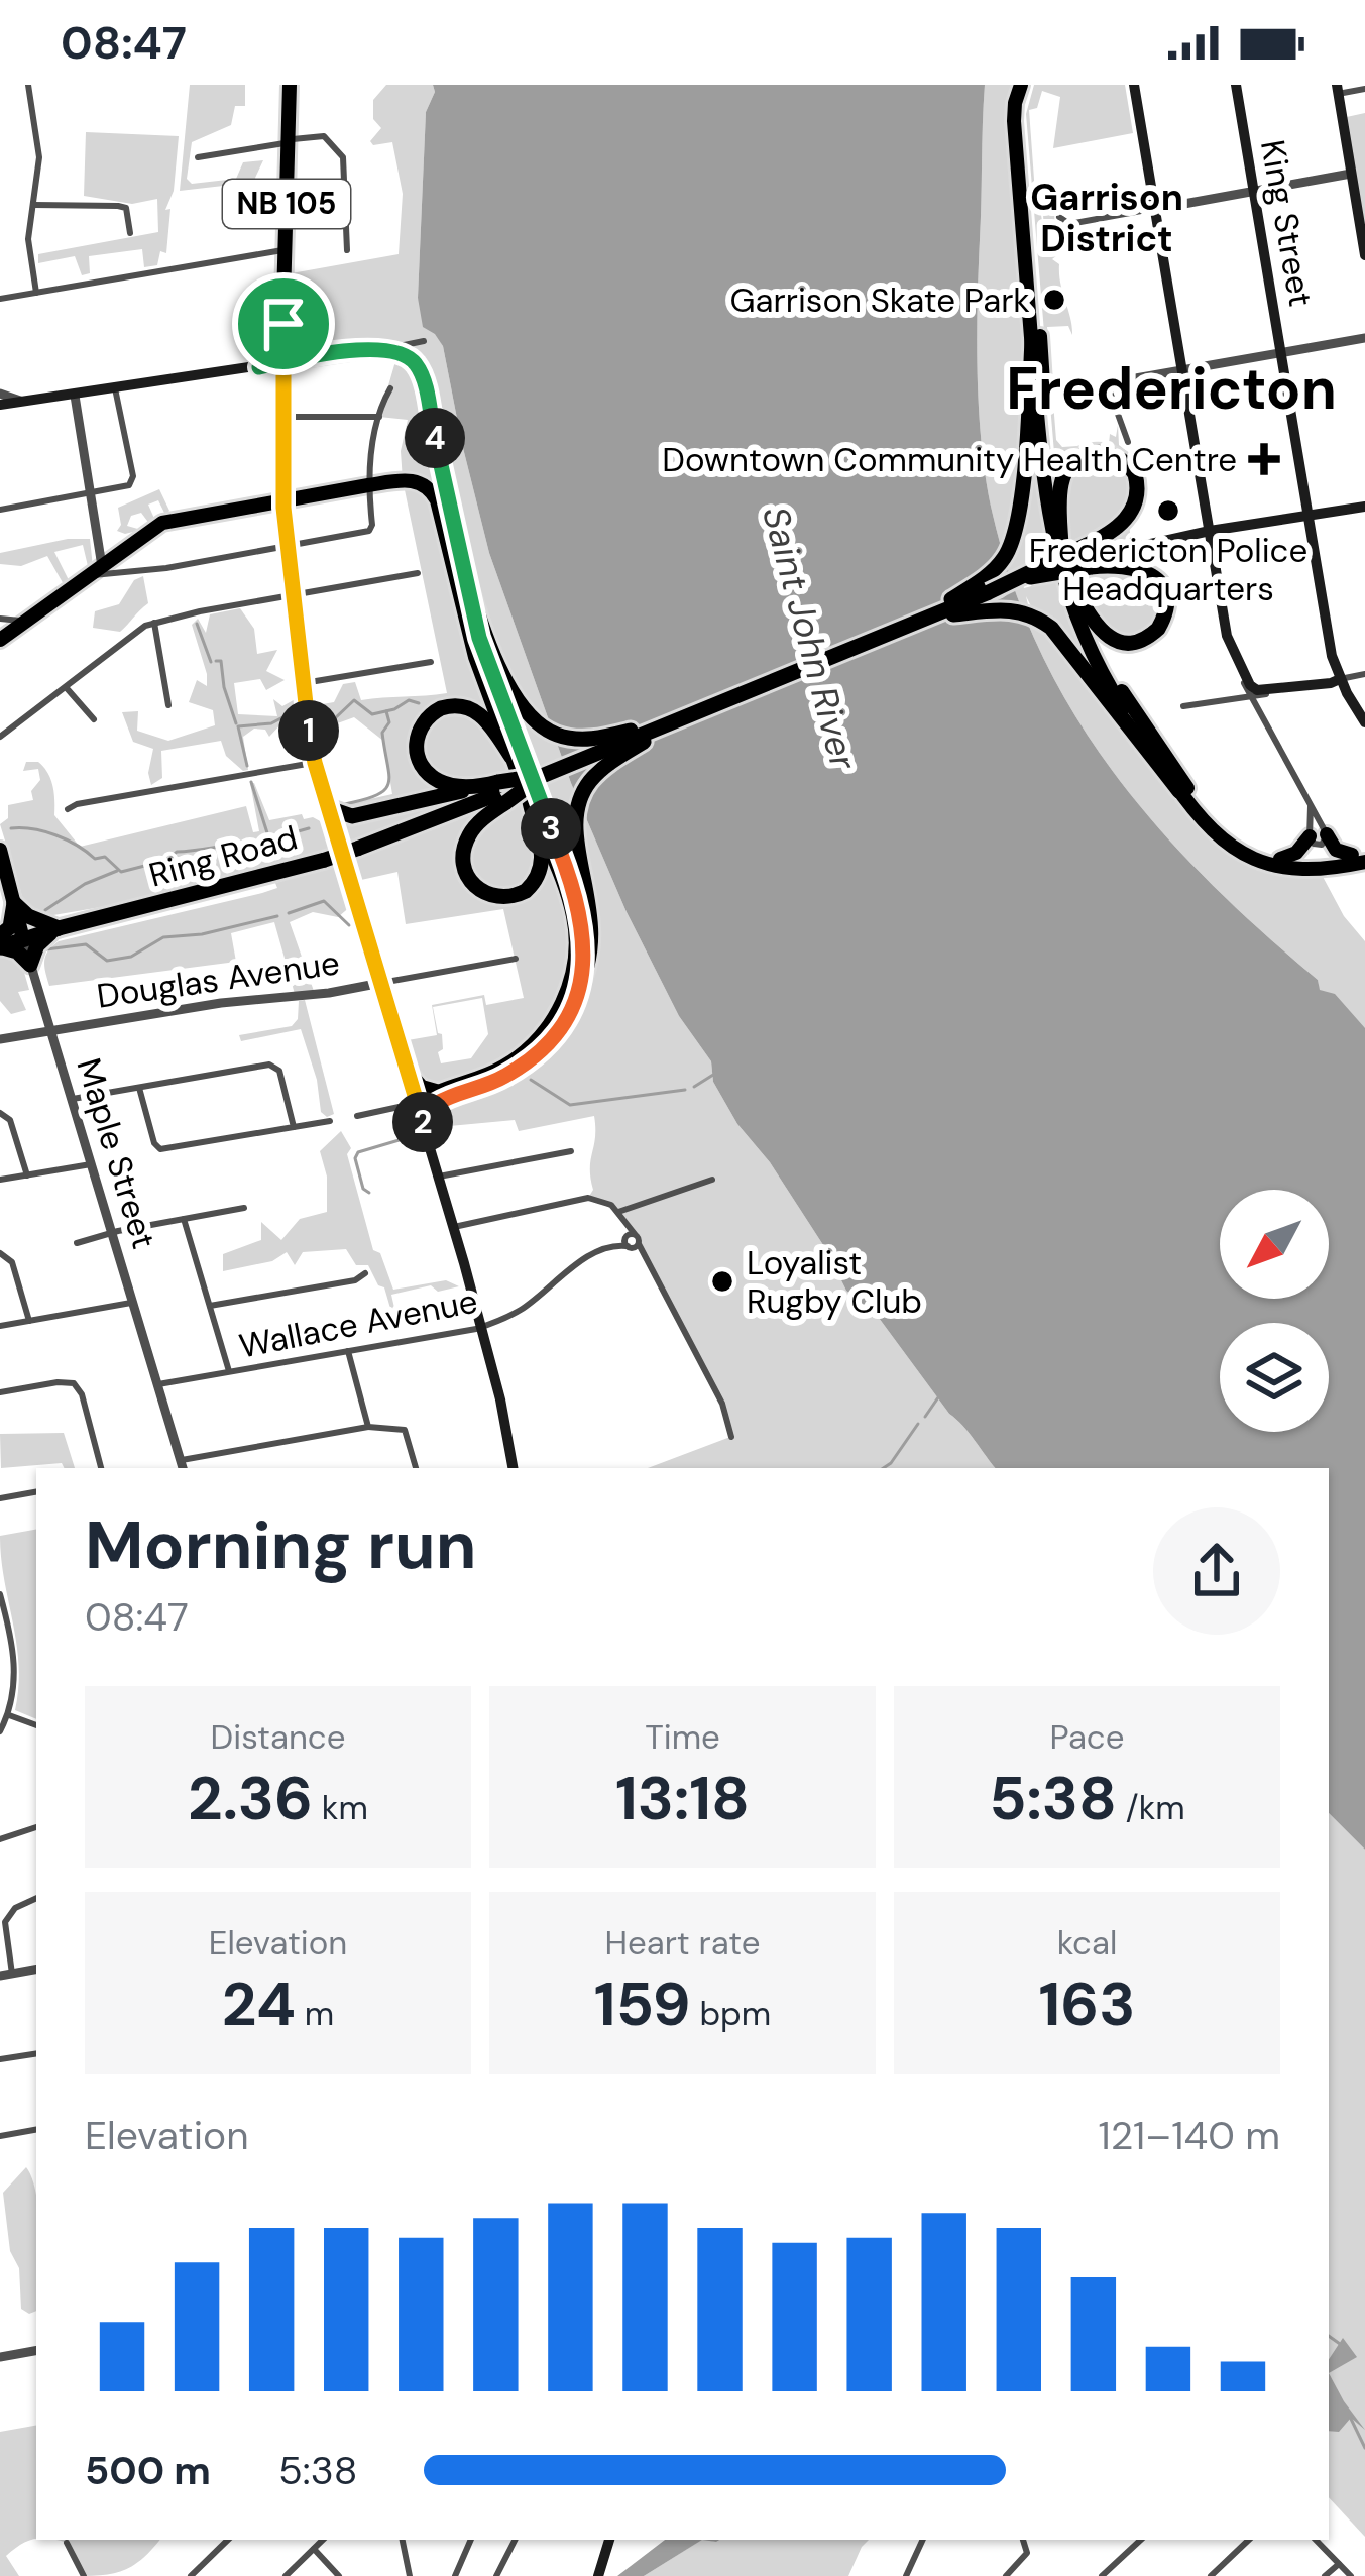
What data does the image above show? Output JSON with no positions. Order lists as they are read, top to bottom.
{
  "streets": {
    "highway": ["Ring Road"],
    "main road": ["NB 105", "King Street", "Maple Street"],
    "street": ["Douglas Avenue", "Wallace Avenue"]
  },
  "crossings": [
    ["Ring Road", "Maple Street"],
    ["Douglas Avenue", "Maple Street"],
    ["Maple Street", "Wallace Avenue"]
  ],
  "districts": ["Garrison District", "Fredericton"],
  "water": ["Saint John River"],
  "places": {
    "other": ["Garrison Skate Park", "Fredericton Police Headquarters", "Loyalist Rugby Club"],
    "health": ["Downtown Community Health Centre"]
  },
  "north": "bottom left",
  "page": {
    "status": "08:47",
    "pins": [
      "4",
      "1",
      "3",
      "2"
    ],
    "heading": ["Morning run", "08:47"],
    "stats": [
      ["Distance", "2.36 km"],
      ["Time", "13:18"],
      ["Pace", "5:38 /km"],
      ["Elevation", "24 m"],
      ["Heart rate", "159 bpm"],
      ["kcal", "163"]
    ],
    "chart": ["Elevation", "121–140 m"],
    "list": [
      {
        "name": "500 m",
        "note": "5:38"
      }
    ]
  }
}
